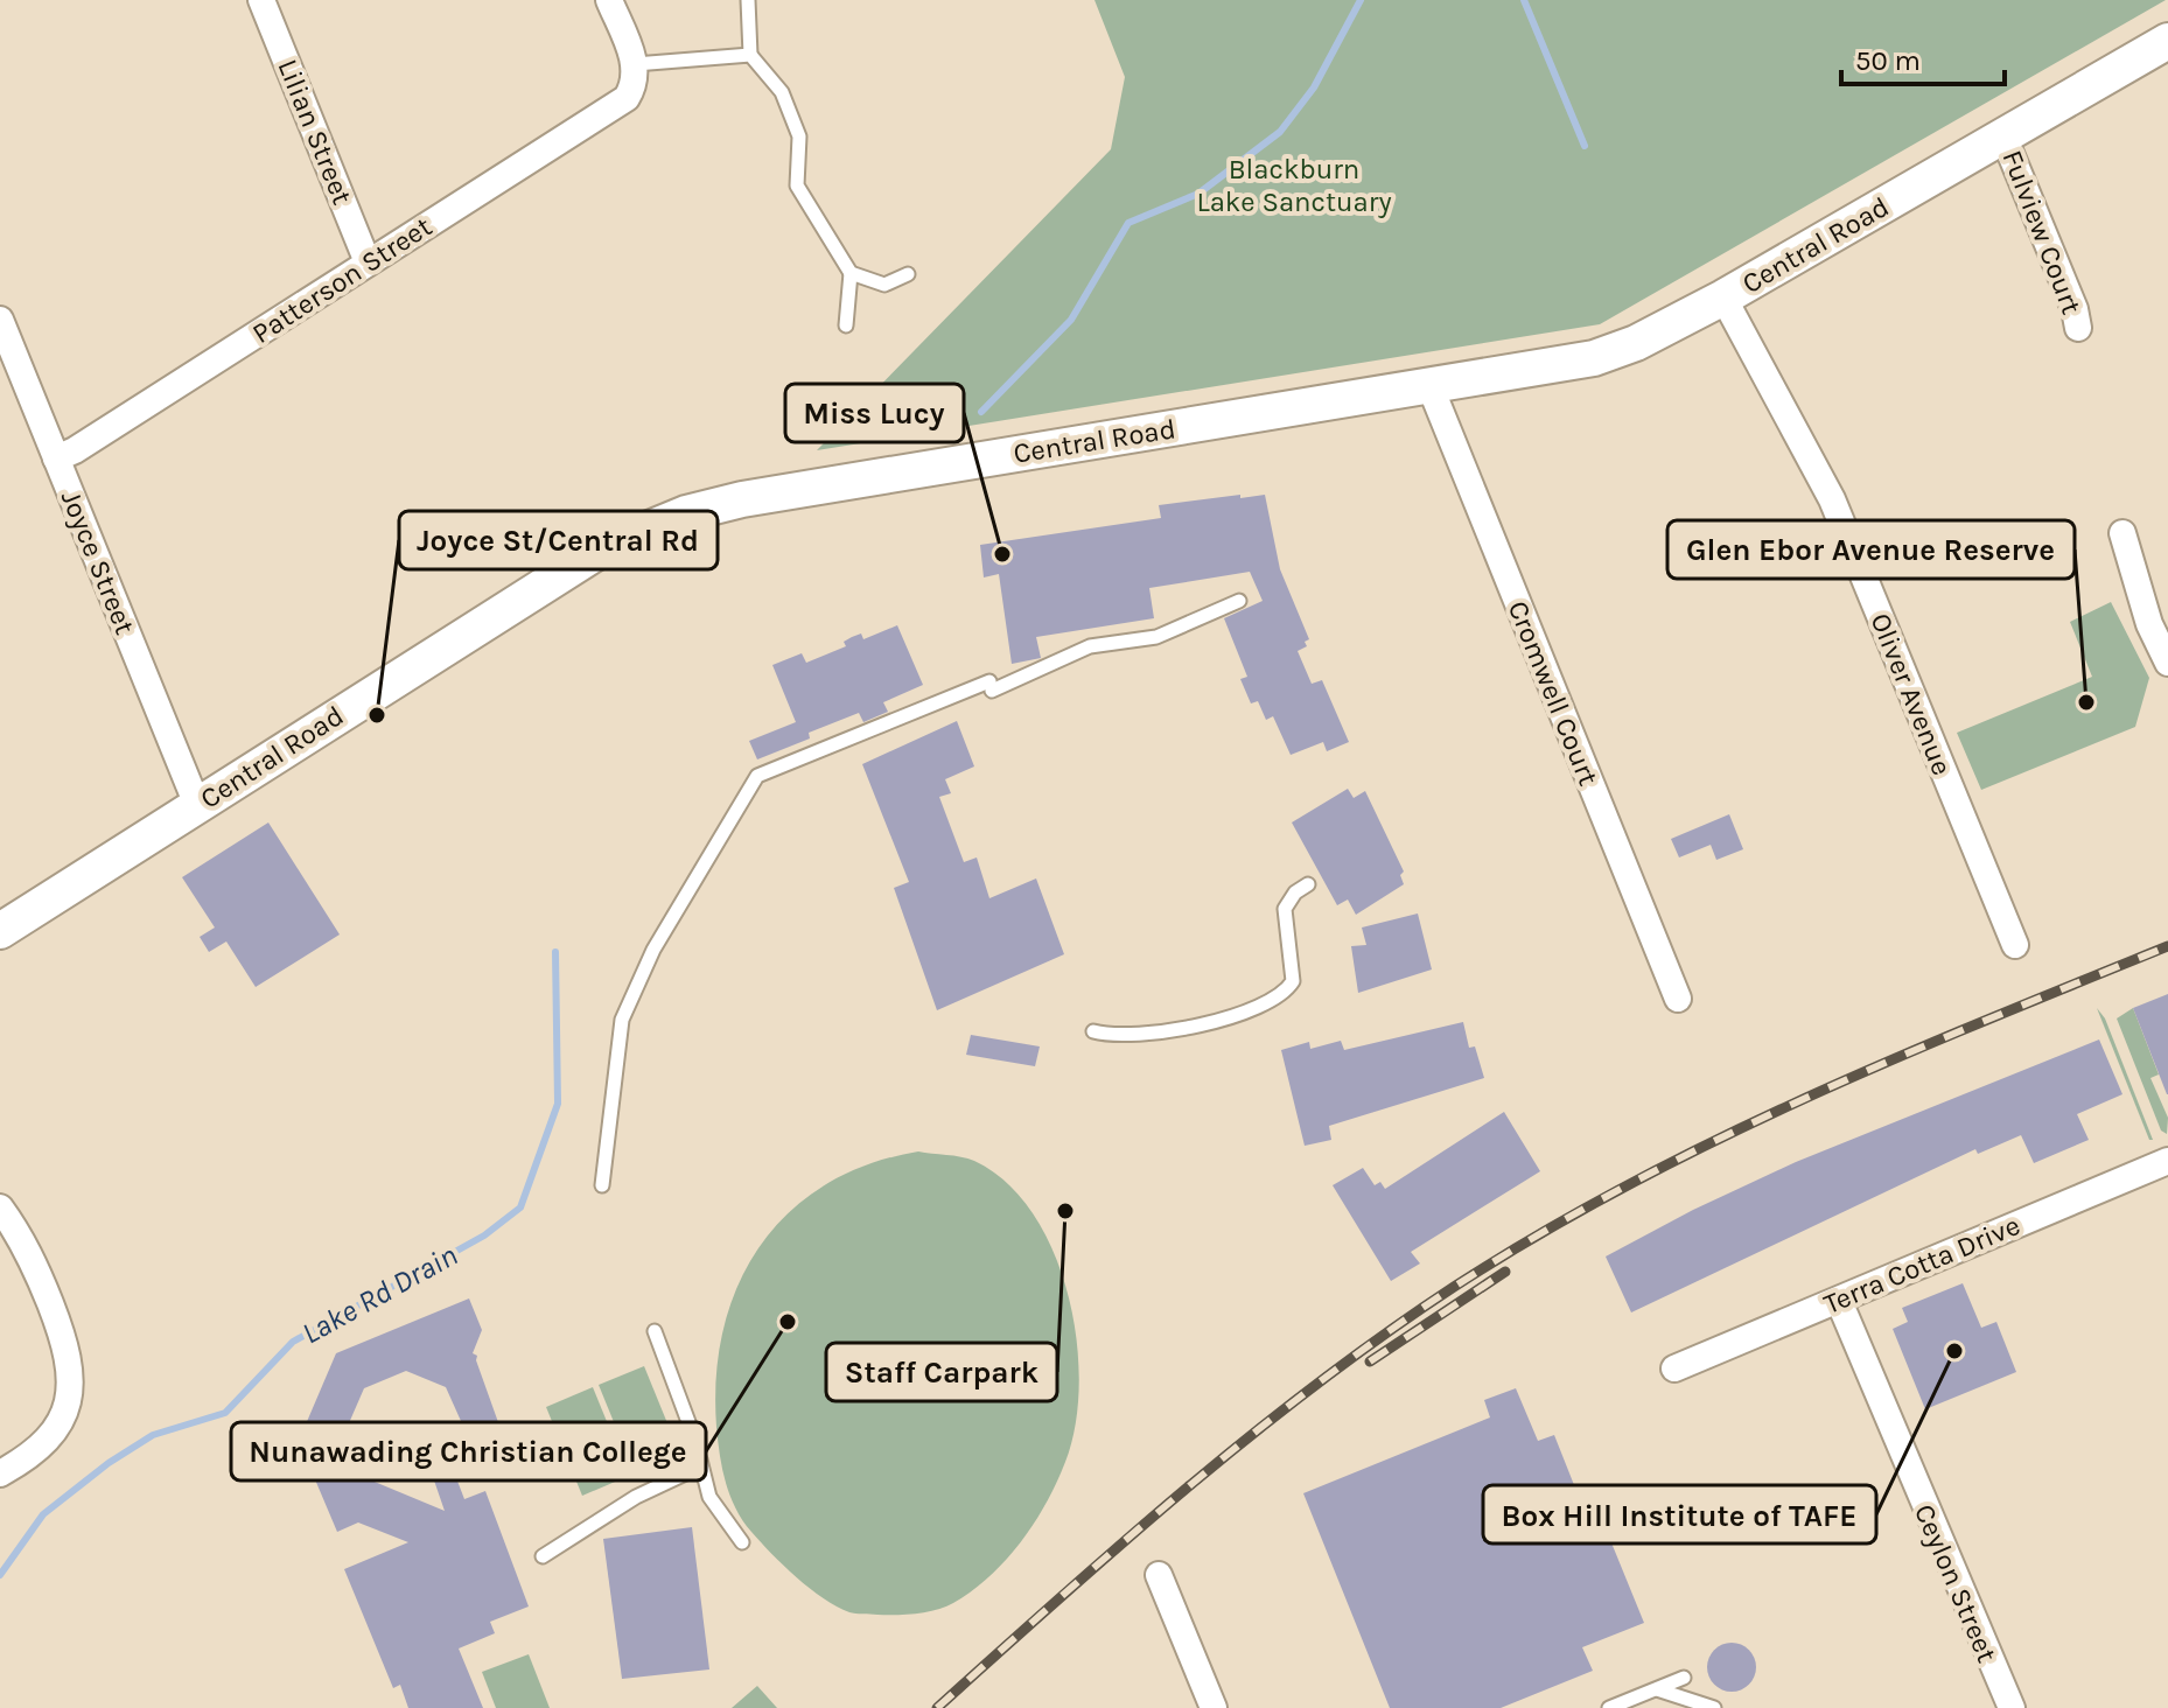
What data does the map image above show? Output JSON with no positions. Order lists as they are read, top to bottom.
{
  "streets": {
    "street": [
      "Lilian Street",
      "Fulview Court",
      "Central Road",
      "Patterson Street",
      "Joyce Street",
      "Cromwell Court",
      "Oliver Avenue",
      "Terra Cotta Drive",
      "Ceylon Street"
    ]
  },
  "crossings": [
    ["Lilian Street", "Patterson Street"],
    ["Fulview Court", "Central Road"],
    ["Central Road", "Joyce Street"],
    ["Central Road", "Cromwell Court"],
    ["Central Road", "Oliver Avenue"],
    ["Patterson Street", "Joyce Street"],
    ["Terra Cotta Drive", "Ceylon Street"]
  ],
  "water": ["Lake Rd Drain"],
  "parks": ["Blackburn Lake Sanctuary"],
  "places": [
    "Miss Lucy",
    "Glen Ebor Avenue Reserve",
    "Joyce St/Central Rd",
    "Staff Carpark",
    "Nunawading Christian College",
    "Box Hill Institute of TAFE"
  ],
  "scale_bar": "50 m"
}
